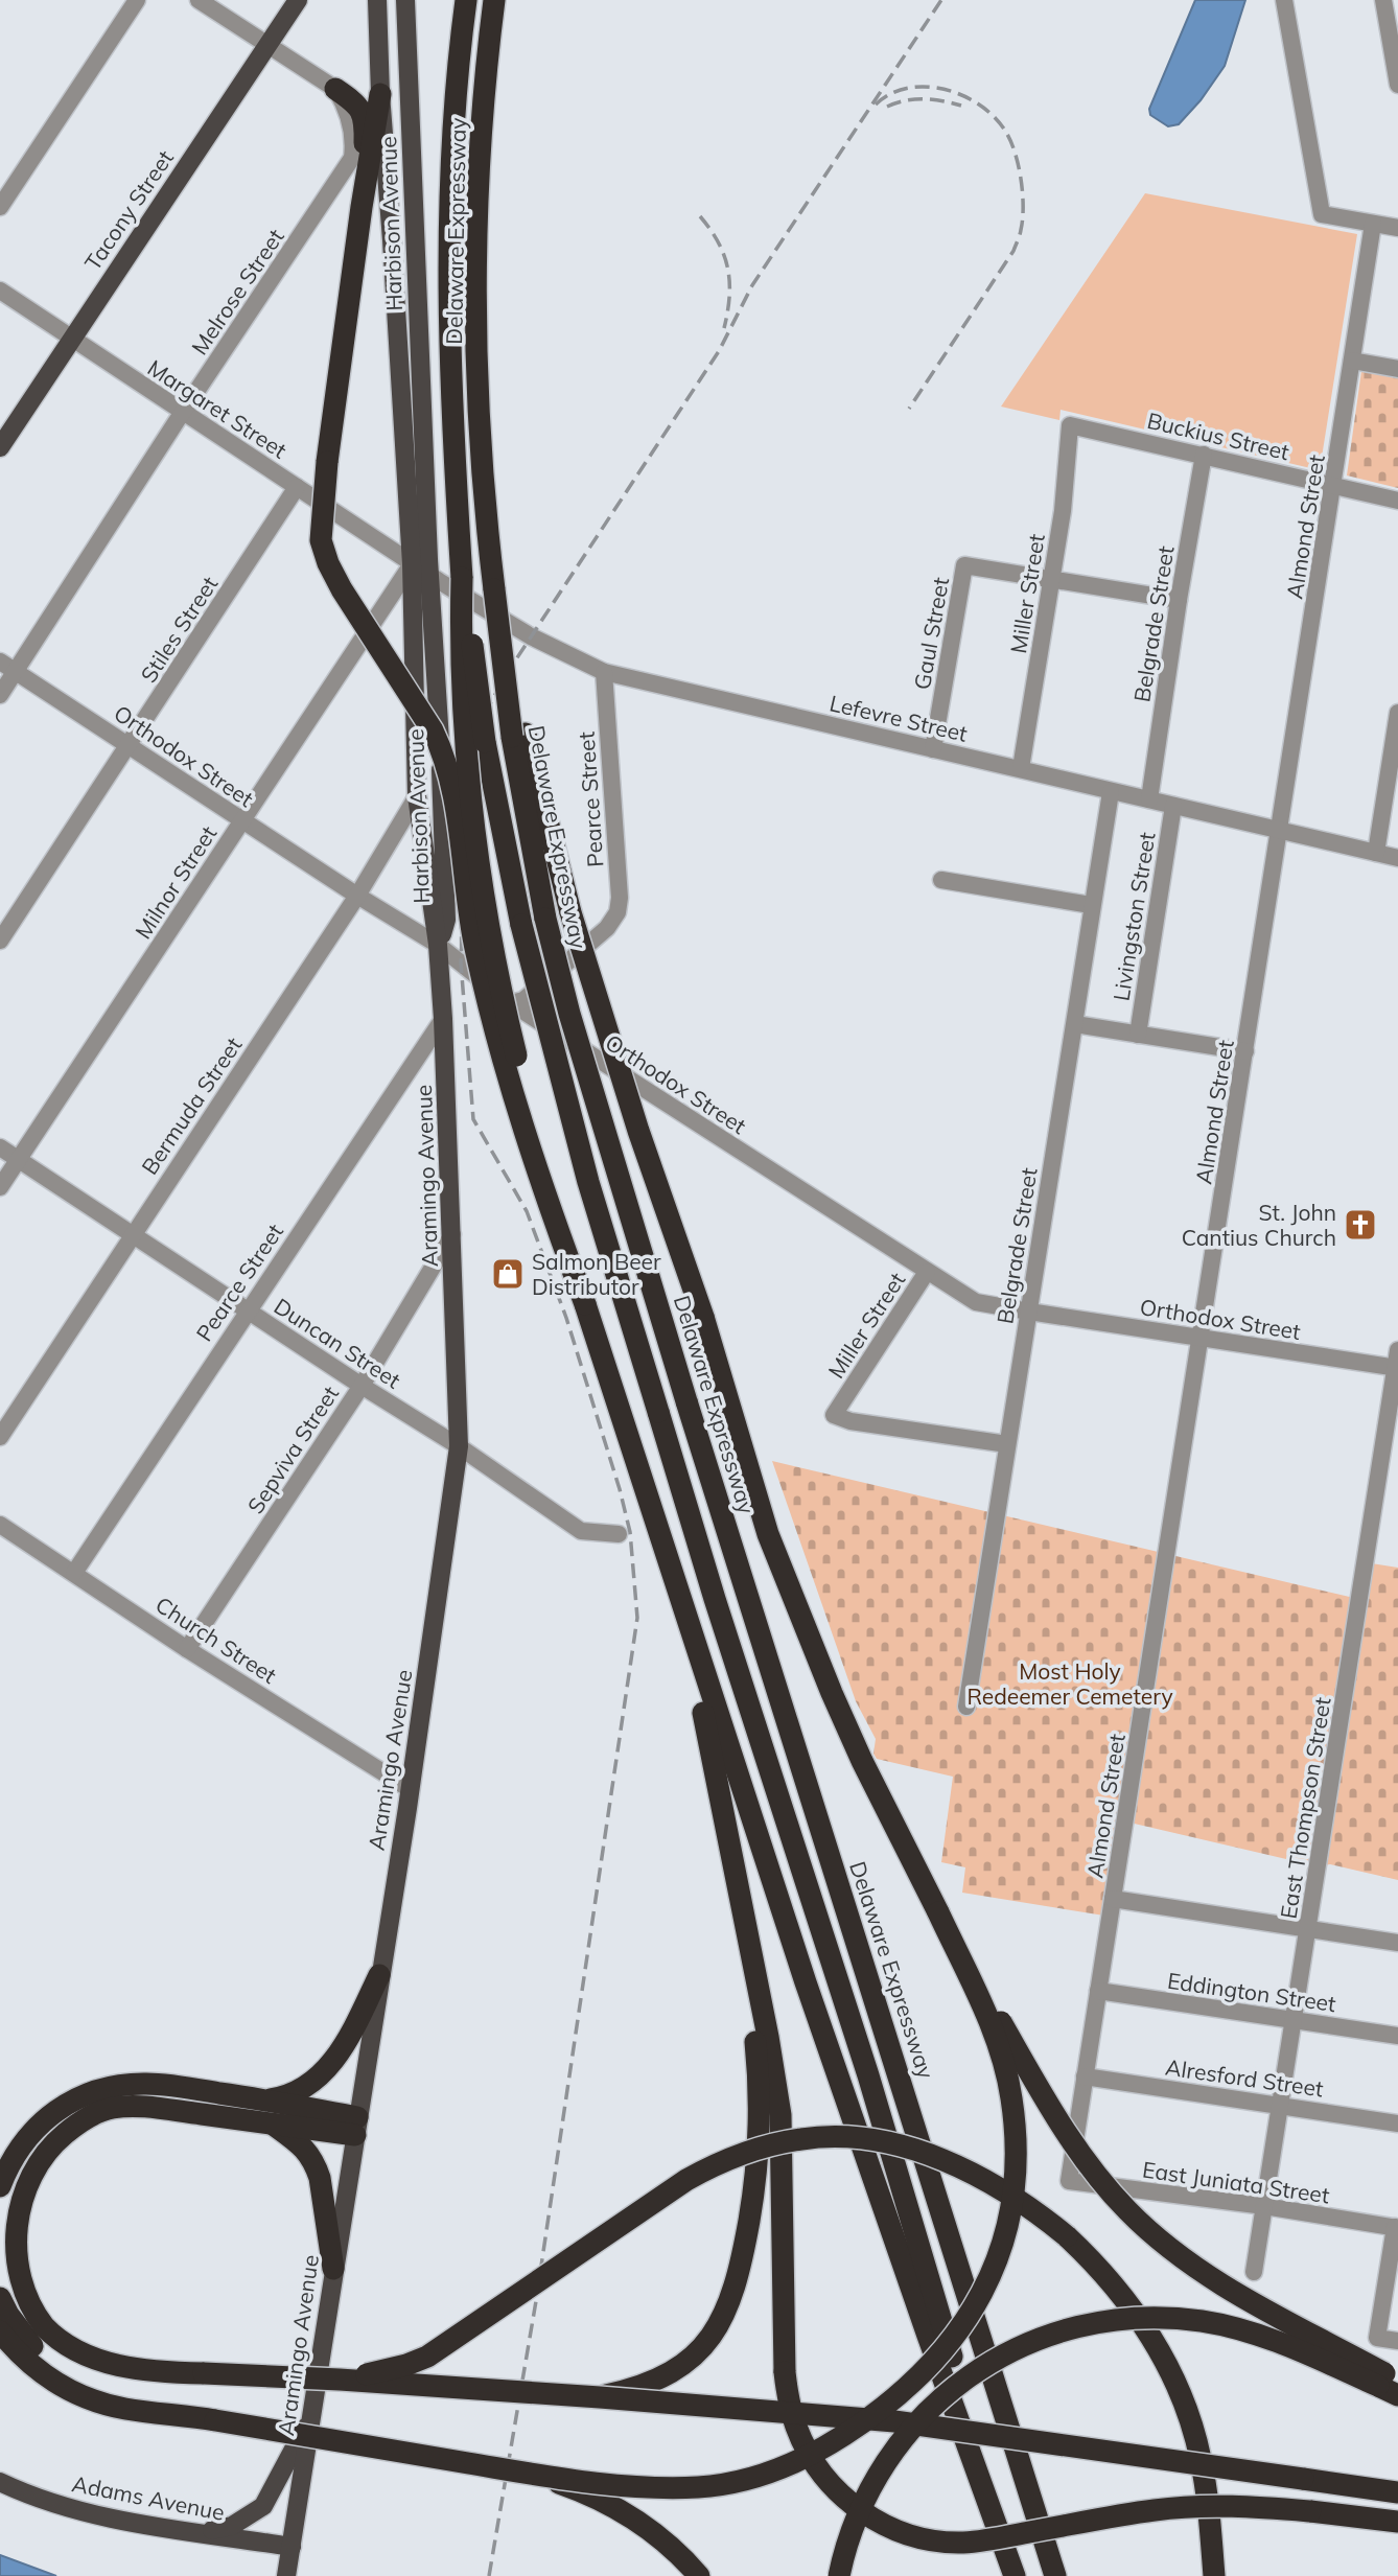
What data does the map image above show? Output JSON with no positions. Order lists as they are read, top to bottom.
{
  "streets": {
    "highway": ["Delaware Expressway"],
    "main road": [
      "Tacony Street",
      "Harbison Avenue",
      "Aramingo Avenue",
      "Adams Avenue"
    ],
    "street": [
      "Melrose Street",
      "Margaret Street",
      "Buckius Street",
      "Almond Street",
      "Miller Street",
      "Belgrade Street",
      "Stiles Street",
      "Gaul Street",
      "Lefevre Street",
      "Orthodox Street",
      "Pearce Street",
      "Milnor Street",
      "Livingston Street",
      "Bermuda Street",
      "Duncan Street",
      "Sepviva Street",
      "Church Street",
      "East Thompson Street",
      "Eddington Street",
      "Alresford Street",
      "East Juniata Street"
    ]
  },
  "crossings": [
    ["Tacony Street", "Margaret Street"],
    ["Harbison Avenue", "Margaret Street"],
    ["Harbison Avenue", "Lefevre Street"],
    ["Harbison Avenue", "Orthodox Street"],
    ["Harbison Avenue", "Milnor Street"],
    ["Harbison Avenue", "Bermuda Street"],
    ["Harbison Avenue", "Aramingo Avenue"],
    ["Melrose Street", "Margaret Street"],
    ["Melrose Street", "Orthodox Street"],
    ["Margaret Street", "Stiles Street"],
    ["Margaret Street", "Lefevre Street"],
    ["Margaret Street", "Milnor Street"],
    ["Buckius Street", "Almond Street"],
    ["Buckius Street", "Miller Street"],
    ["Buckius Street", "Belgrade Street"],
    ["Almond Street", "Lefevre Street"],
    ["Almond Street", "Orthodox Street"],
    ["Almond Street", "Eddington Street"],
    ["Almond Street", "Alresford Street"],
    ["Almond Street", "East Juniata Street"],
    ["Miller Street", "Belgrade Street"],
    ["Miller Street", "Gaul Street"],
    ["Miller Street", "Lefevre Street"],
    ["Miller Street", "Orthodox Street"],
    ["Belgrade Street", "Lefevre Street"],
    ["Belgrade Street", "Orthodox Street"],
    ["Stiles Street", "Orthodox Street"],
    ["Gaul Street", "Lefevre Street"],
    ["Lefevre Street", "Pearce Street"],
    ["Lefevre Street", "Milnor Street"],
    ["Lefevre Street", "Livingston Street"],
    ["Orthodox Street", "Pearce Street"],
    ["Orthodox Street", "Milnor Street"],
    ["Orthodox Street", "Bermuda Street"],
    ["Orthodox Street", "Aramingo Avenue"],
    ["Orthodox Street", "East Thompson Street"],
    ["Pearce Street", "Aramingo Avenue"],
    ["Pearce Street", "Duncan Street"],
    ["Pearce Street", "Church Street"],
    ["Milnor Street", "Duncan Street"],
    ["Bermuda Street", "Duncan Street"],
    ["Aramingo Avenue", "Duncan Street"],
    ["Aramingo Avenue", "Sepviva Street"],
    ["Aramingo Avenue", "Church Street"],
    ["Aramingo Avenue", "Adams Avenue"],
    ["Duncan Street", "Sepviva Street"],
    ["Sepviva Street", "Church Street"],
    ["East Thompson Street", "Eddington Street"],
    ["East Thompson Street", "Alresford Street"],
    ["East Thompson Street", "East Juniata Street"]
  ],
  "parks": ["Most Holy Redeemer Cemetery"],
  "places": {
    "church": ["St. John Cantius Church"],
    "shop": ["Salmon Beer Distributor"]
  }
}
